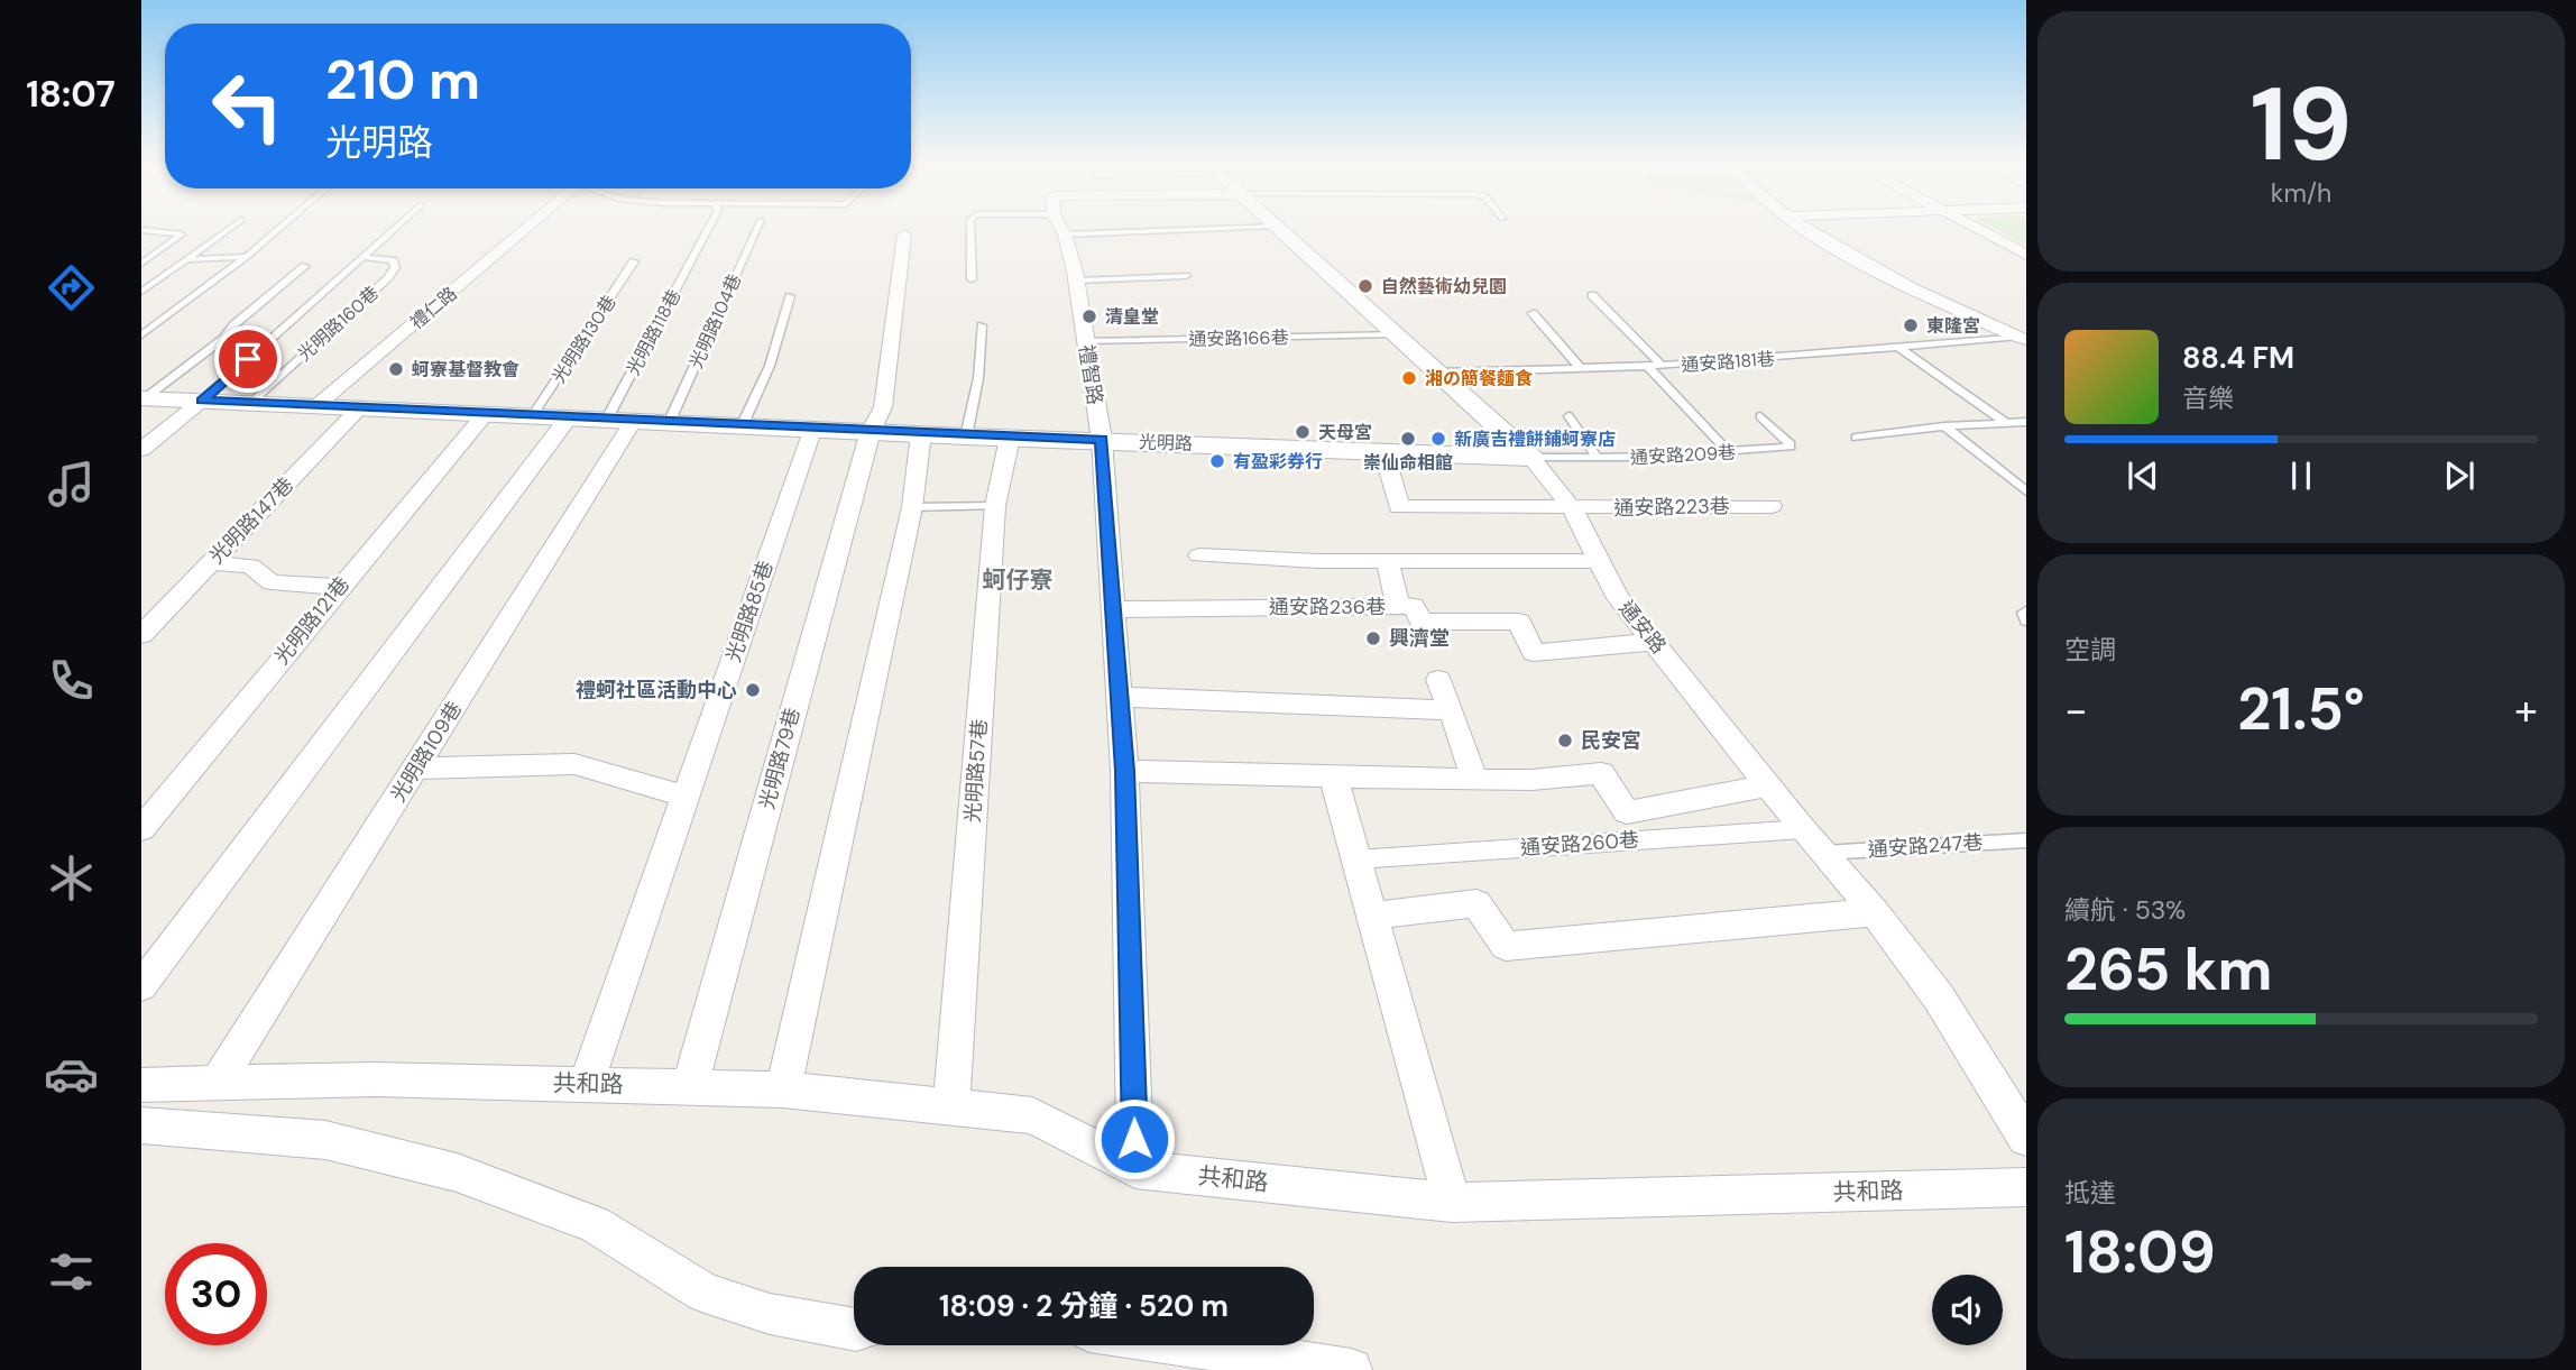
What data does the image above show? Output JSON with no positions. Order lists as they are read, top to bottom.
{
  "streets": {
    "street": [
      "禮仁路",
      "禮智路",
      "光明路",
      "通安路223巷",
      "光明路147巷",
      "通安路236巷",
      "光明路85巷",
      "光明路121巷",
      "通安路",
      "光明路109巷",
      "光明路79巷",
      "光明路57巷",
      "通安路260巷",
      "共和路"
    ],
    "lane": [
      "光明路104巷",
      "光明路160巷",
      "光明路118巷",
      "通安路166巷",
      "光明路130巷",
      "通安路181巷",
      "通安路209巷",
      "通安路247巷"
    ]
  },
  "crossings": [
    ["禮仁路", "光明路"],
    ["光明路104巷", "光明路"],
    ["光明路160巷", "光明路"],
    ["光明路118巷", "光明路"],
    ["光明路118巷", "光明路109巷"],
    ["通安路166巷", "禮智路"],
    ["通安路166巷", "通安路"],
    ["光明路130巷", "光明路"],
    ["通安路181巷", "通安路"],
    ["禮智路", "光明路"],
    ["禮智路", "通安路236巷"],
    ["禮智路", "共和路"],
    ["光明路", "通安路209巷"],
    ["光明路", "光明路147巷"],
    ["光明路", "光明路85巷"],
    ["光明路", "光明路121巷"],
    ["光明路", "通安路"],
    ["光明路", "光明路109巷"],
    ["光明路", "光明路79巷"],
    ["光明路", "光明路57巷"],
    ["通安路209巷", "通安路"],
    ["通安路223巷", "通安路"],
    ["通安路236巷", "通安路"],
    ["光明路85巷", "共和路"],
    ["通安路", "通安路260巷"],
    ["通安路", "通安路247巷"],
    ["光明路109巷", "共和路"],
    ["光明路79巷", "共和路"],
    ["光明路57巷", "共和路"]
  ],
  "districts": ["蚵仔寮"],
  "places": [
    "自然藝術幼兒園",
    "清皇堂",
    "東隆宮",
    "蚵寮基督教會",
    "湘の簡餐麵食",
    "天母宮",
    "崇仙命相館",
    "新廣吉禮餅鋪蚵寮店",
    "有盈彩券行",
    "興濟堂",
    "禮蚵社區活動中心",
    "民安宮"
  ],
  "page": {
    "tabs": "18:07",
    "tile": [
      ["19", "km/h"],
      "空調",
      ["續航 · 53%", "265 km"],
      ["抵達", "18:09"]
    ],
    "turn": ["210 m", "光明路"],
    "song": ["88.4 FM", "音樂"],
    "heat": ["−", "21.5°", "+"],
    "limit": "30",
    "trip": "18:09 · 2 分鐘 · 520 m"
  }
}
